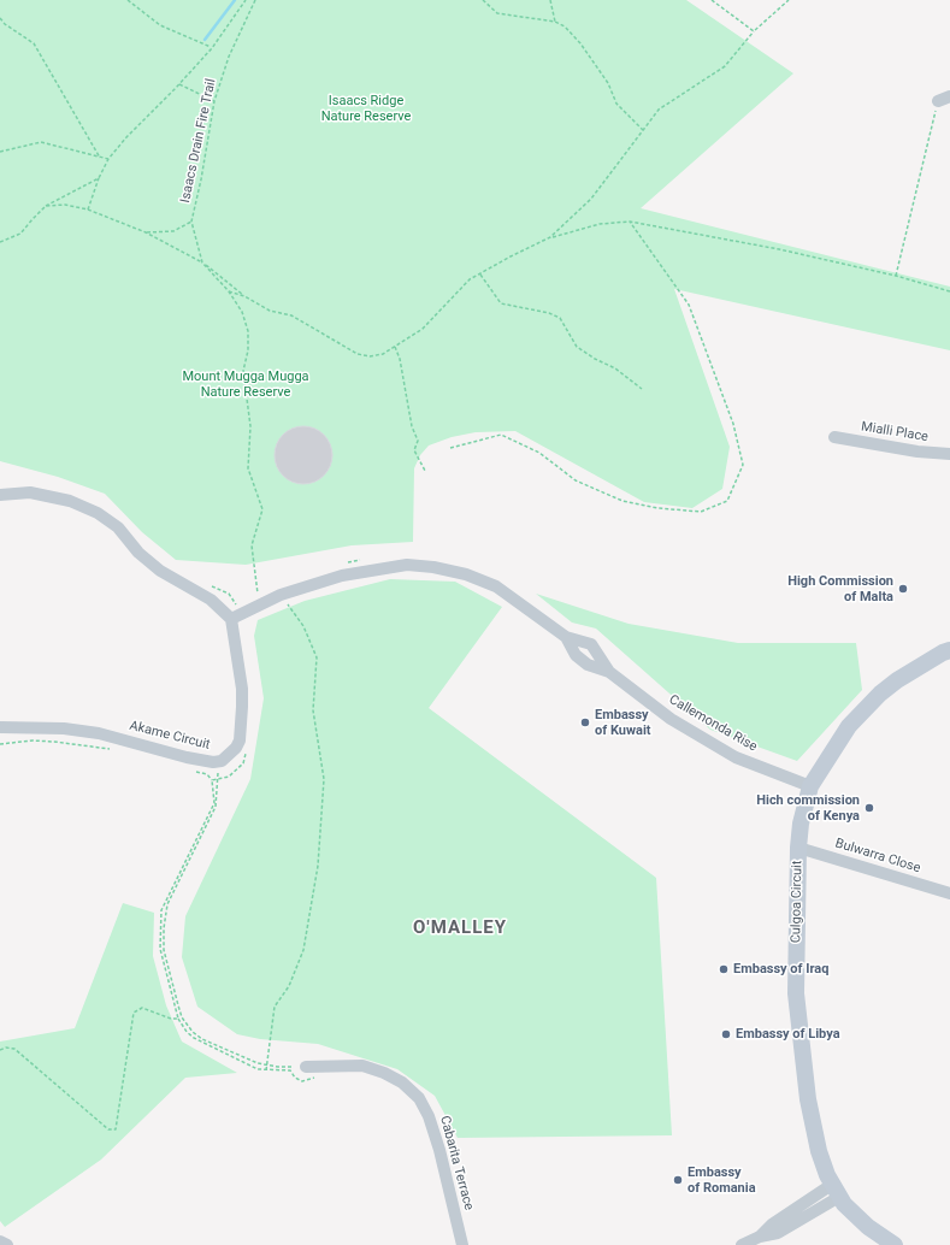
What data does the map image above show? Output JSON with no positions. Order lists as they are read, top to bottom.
{
  "streets": {
    "street": [
      "Mialli Place",
      "Callemonda Rise",
      "Akame Circuit",
      "Bulwarra Close",
      "Culgoa Circuit",
      "Cabarita Terrace"
    ],
    "path": ["Isaacs Drain Fire Trail"]
  },
  "crossings": [
    ["Callemonda Rise", "Akame Circuit"],
    ["Callemonda Rise", "Culgoa Circuit"],
    ["Bulwarra Close", "Culgoa Circuit"]
  ],
  "districts": ["O'MALLEY"],
  "parks": ["Isaacs Ridge Nature Reserve", "Mount Mugga Mugga Nature Reserve"],
  "places": [
    "High Commission of Malta",
    "Embassy of Kuwait",
    "Hich commission of Kenya",
    "Embassy of Iraq",
    "Embassy of Libya",
    "Embassy of Romania"
  ]
}
